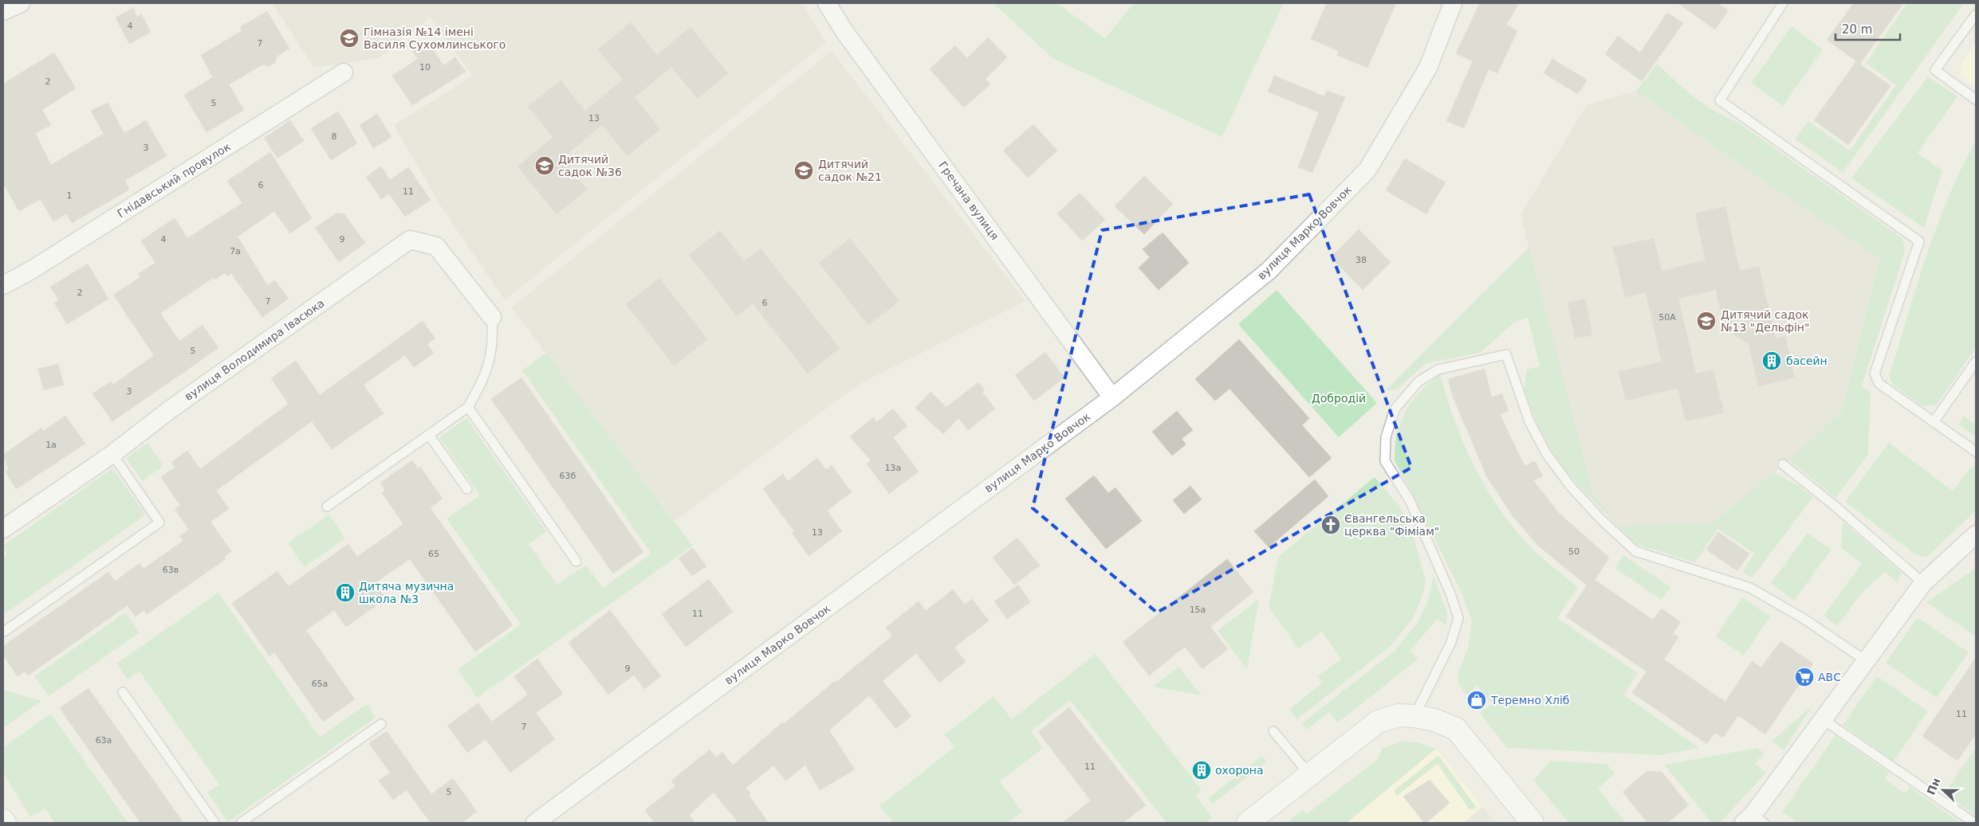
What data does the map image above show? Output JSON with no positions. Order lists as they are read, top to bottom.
{
  "streets": {
    "street": [
      "Гнідавський провулок",
      "Гречана вулиця",
      "вулиця Марко Вовчок",
      "вулиця Володимира Івасюка"
    ]
  },
  "crossings": [
    ["Гречана вулиця", "вулиця Марко Вовчок"]
  ],
  "parks": ["Добродій"],
  "places": {
    "school or university": [
      "Гімназія №14 імені Василя Сухомлинського",
      "Дитячий садок №36",
      "Дитячий садок №21",
      "Дитячий садок №13 \"Дельфін\""
    ],
    "building": ["басейн", "Дитяча музична школа №3", "охорона"],
    "church": ["Євангельська церква \"Фіміам\""],
    "supermarket": ["АВС"],
    "shop": ["Теремно Хліб"]
  },
  "house_numbers": [
    "4",
    "7",
    "10",
    "2",
    "5",
    "13",
    "8",
    "3",
    "6",
    "11",
    "1",
    "4",
    "9",
    "7а",
    "38",
    "2",
    "7",
    "6",
    "50А",
    "5",
    "3",
    "1а",
    "13а",
    "63б",
    "13",
    "50",
    "65",
    "63в",
    "15а",
    "11",
    "9",
    "65а",
    "11",
    "7",
    "63а",
    "11",
    "5"
  ],
  "scale_bar": "20 m",
  "north": "left"
}
